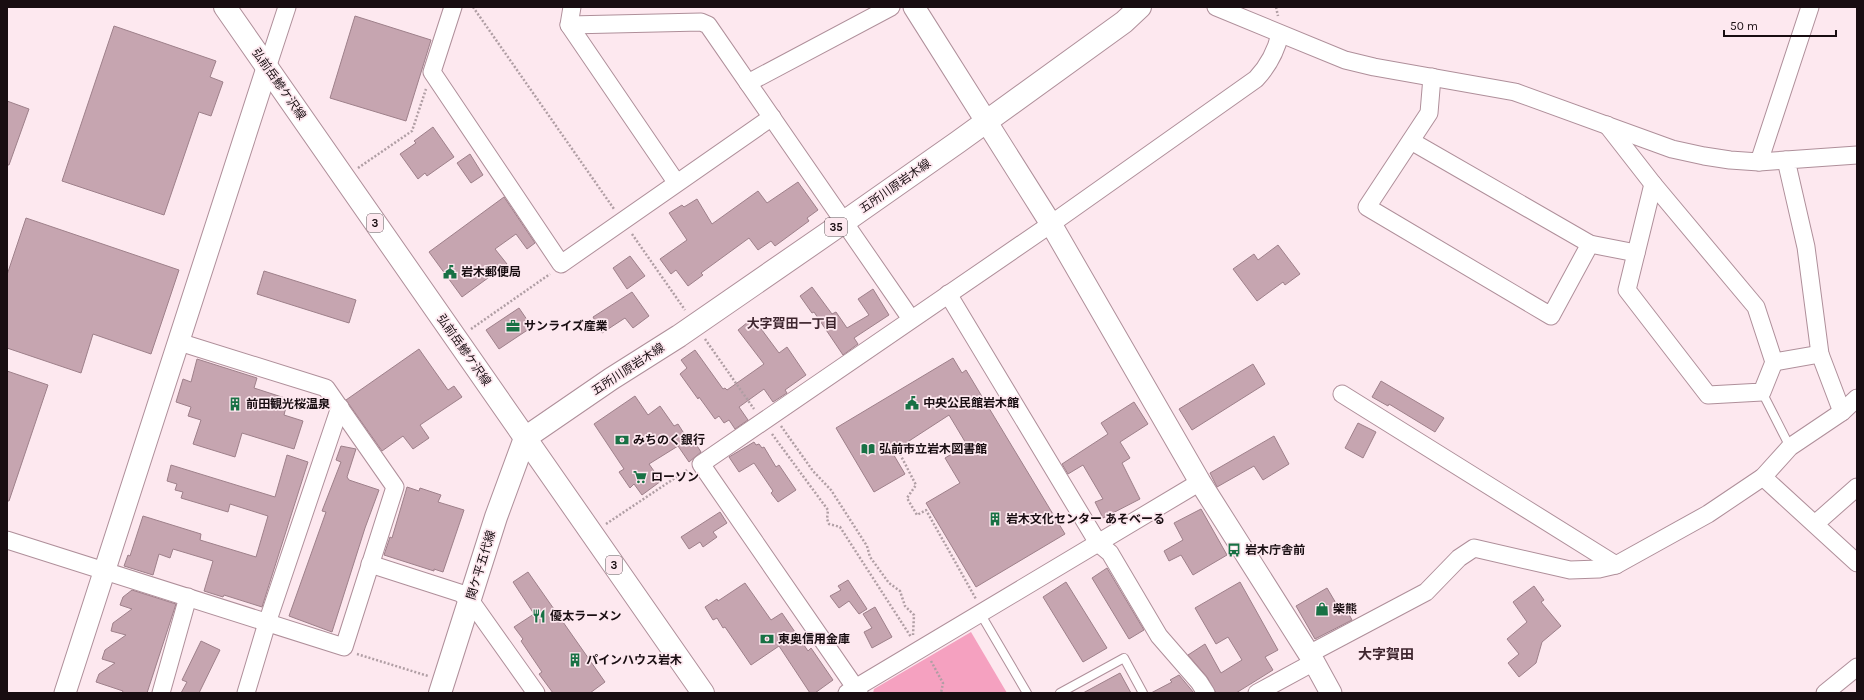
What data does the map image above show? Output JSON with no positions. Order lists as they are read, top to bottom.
{
  "streets": {
    "main road": [
      "弘前岳鰺ケ沢線",
      "五所川原岩木線",
      "3",
      "35",
      "関ケ平五代線"
    ]
  },
  "crossings": [
    ["弘前岳鰺ケ沢線", "五所川原岩木線"],
    ["弘前岳鰺ケ沢線", "関ケ平五代線"],
    ["五所川原岩木線", "関ケ平五代線"]
  ],
  "districts": ["大字賀田一丁目", "大字賀田"],
  "places": {
    "public building": ["岩木郵便局", "中央公民館岩木館"],
    "office": ["サンライズ産業"],
    "building": ["前田観光桜温泉", "岩木文化センター あそべーる", "パインハウス岩木"],
    "bank": ["みちのく銀行", "東奥信用金庫"],
    "library": ["弘前市立岩木図書館"],
    "supermarket": ["ローソン"],
    "bus stop": ["岩木庁舎前"],
    "shop": ["柴熊"],
    "restaurant": ["優太ラーメン"]
  },
  "scale_bar": "50 m"
}
